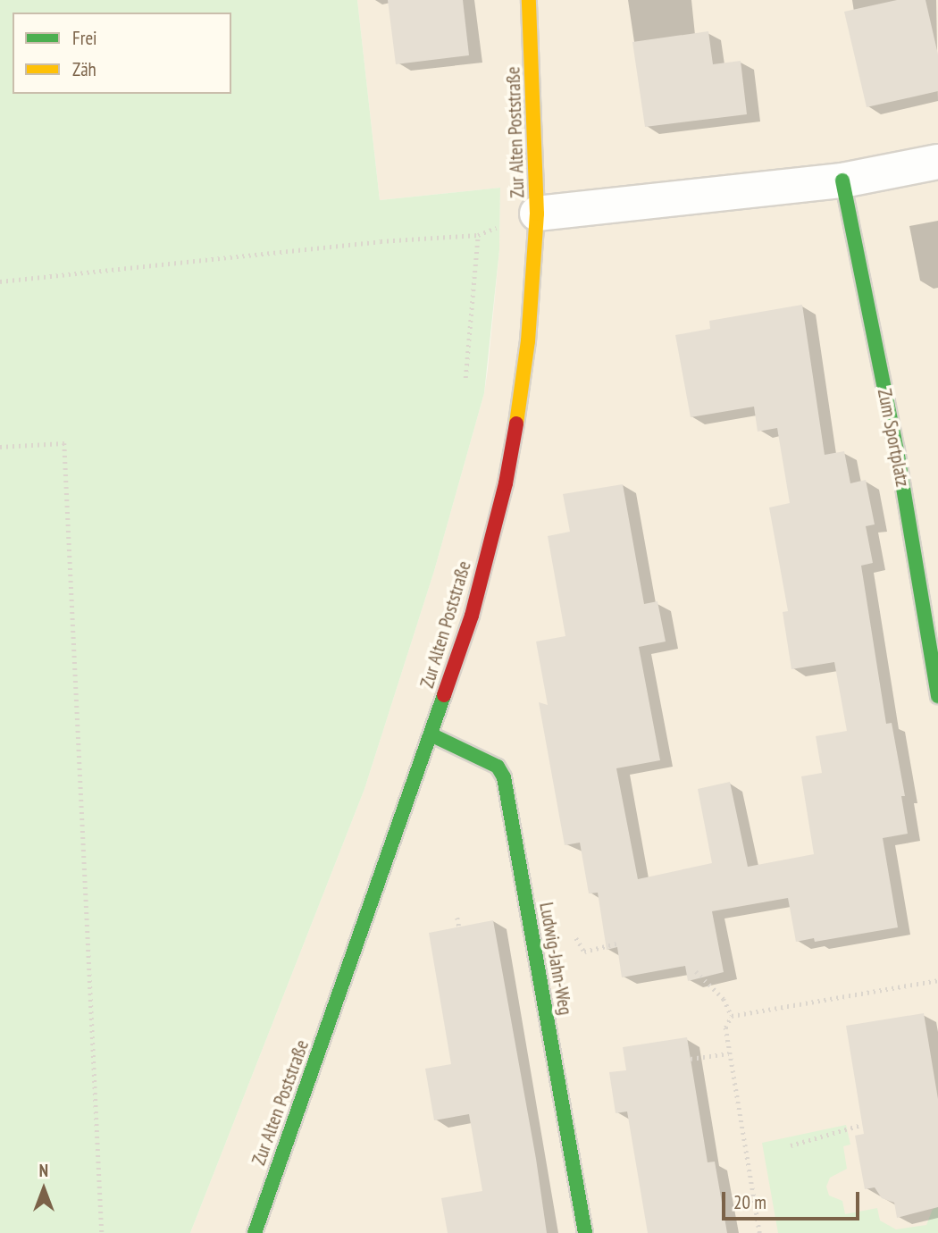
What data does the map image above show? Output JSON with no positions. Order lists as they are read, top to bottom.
{
  "streets": {
    "street": ["Zur Alten Poststraße", "Zum Sportplatz", "Ludwig-Jahn-Weg"]
  },
  "crossings": [
    ["Zur Alten Poststraße", "Ludwig-Jahn-Weg"]
  ],
  "legend": ["Frei", "Zäh"],
  "scale_bar": "20 m",
  "north": "top"
}
